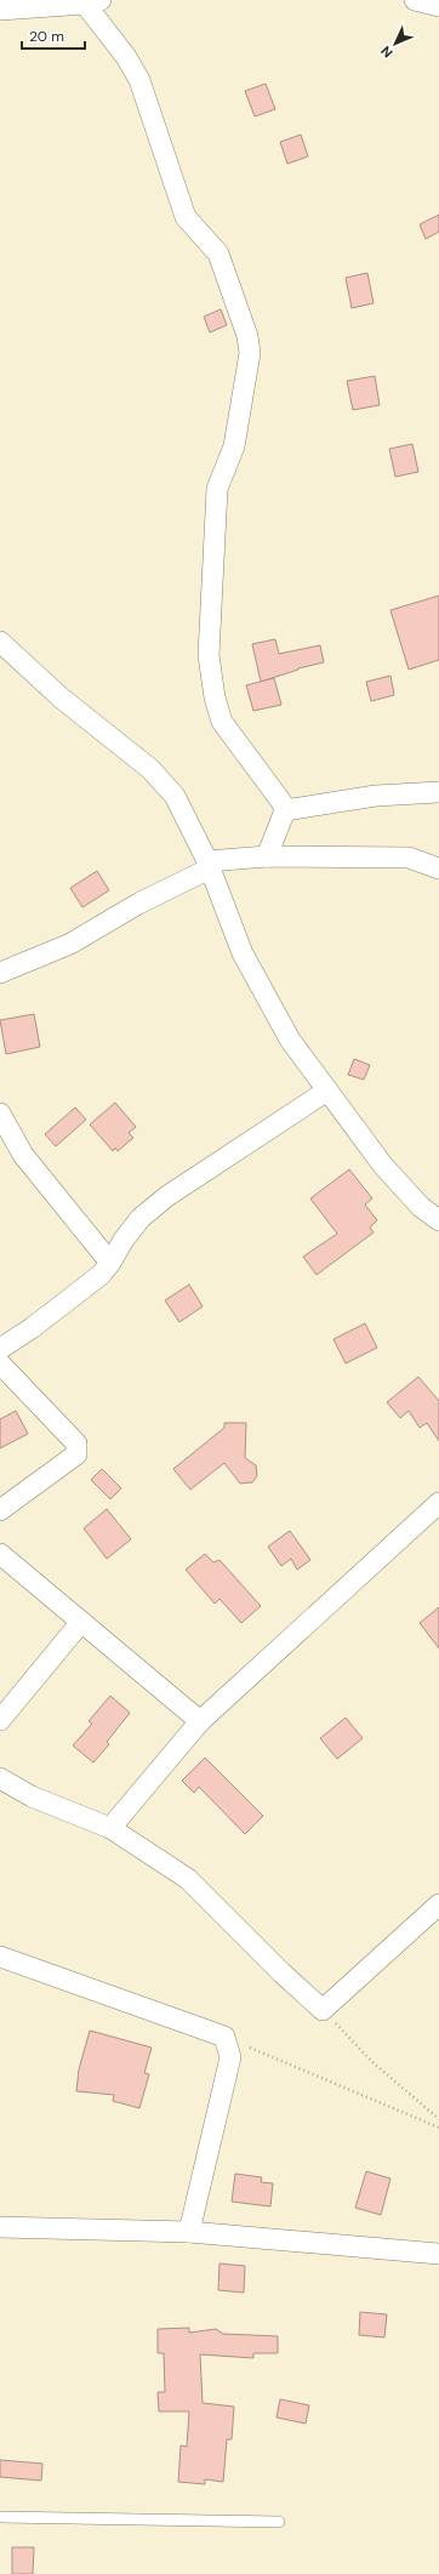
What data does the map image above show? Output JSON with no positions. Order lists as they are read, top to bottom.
{
  "scale_bar": "20 m",
  "north": "bottom left"
}
